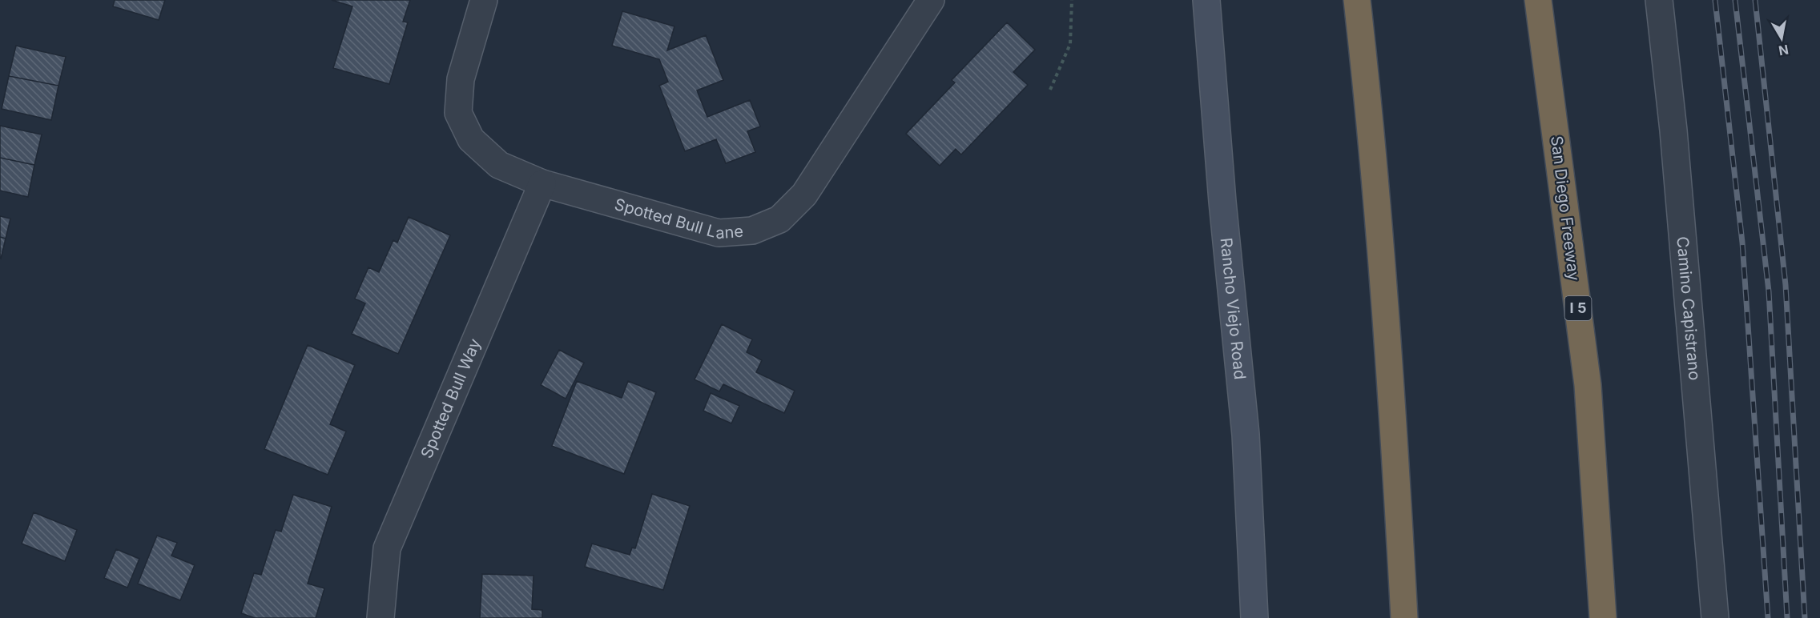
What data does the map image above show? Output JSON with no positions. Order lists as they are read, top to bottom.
{
  "streets": {
    "highway": ["San Diego Freeway", "I 5"],
    "main road": ["Rancho Viejo Road"],
    "street": ["Spotted Bull Lane", "Camino Capistrano", "Spotted Bull Way"]
  },
  "crossings": [
    ["Spotted Bull Lane", "Spotted Bull Way"]
  ],
  "north": "bottom"
}
